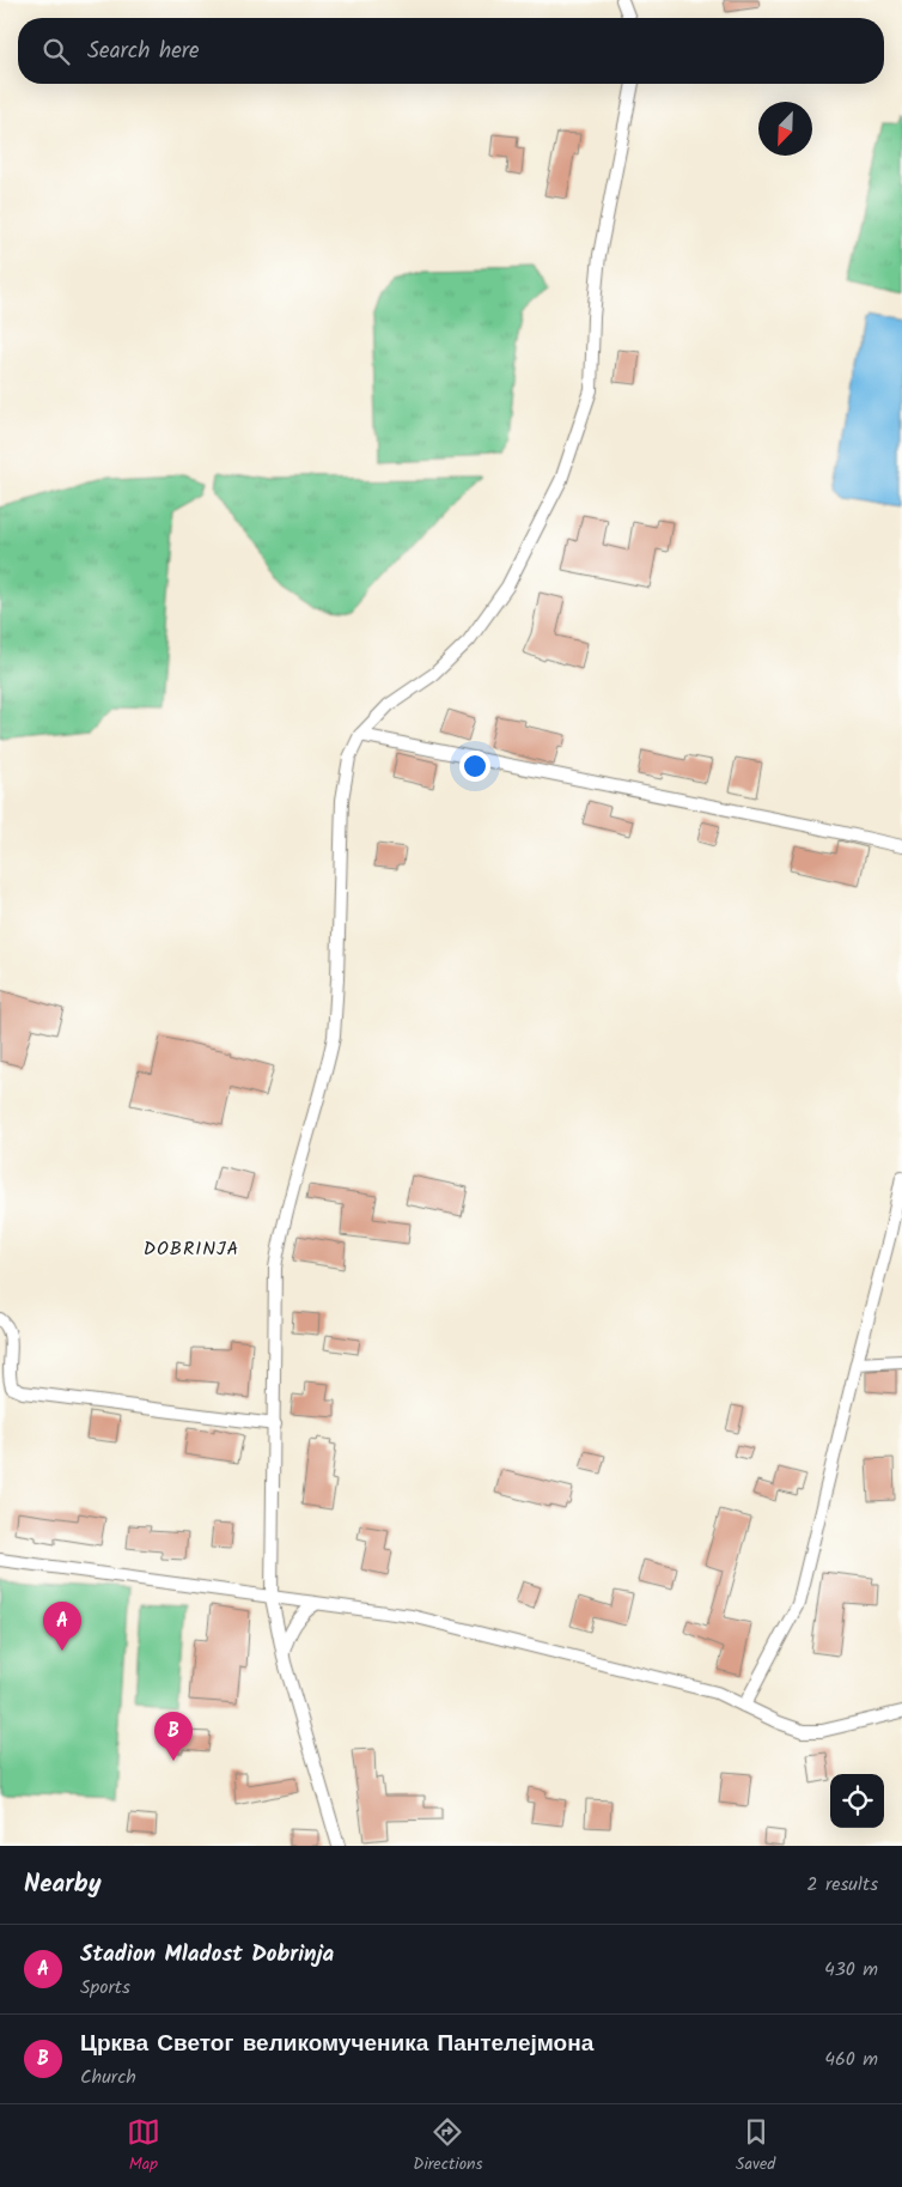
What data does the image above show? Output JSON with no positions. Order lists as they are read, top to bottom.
{
  "districts": ["DOBRINJA"],
  "north": "bottom left",
  "page": {
    "search": "Search here",
    "pins": ["A", "B"],
    "heading": ["Nearby", "2 results"],
    "list": [
      {
        "mark": "A",
        "name": "Stadion Mladost Dobrinja",
        "note": "Sports",
        "value": "430 m"
      },
      {
        "mark": "B",
        "name": "Црква Светог великомученика Пантелејмона",
        "note": "Church",
        "value": "460 m"
      }
    ],
    "nav": ["Map", "Directions", "Saved"]
  }
}
